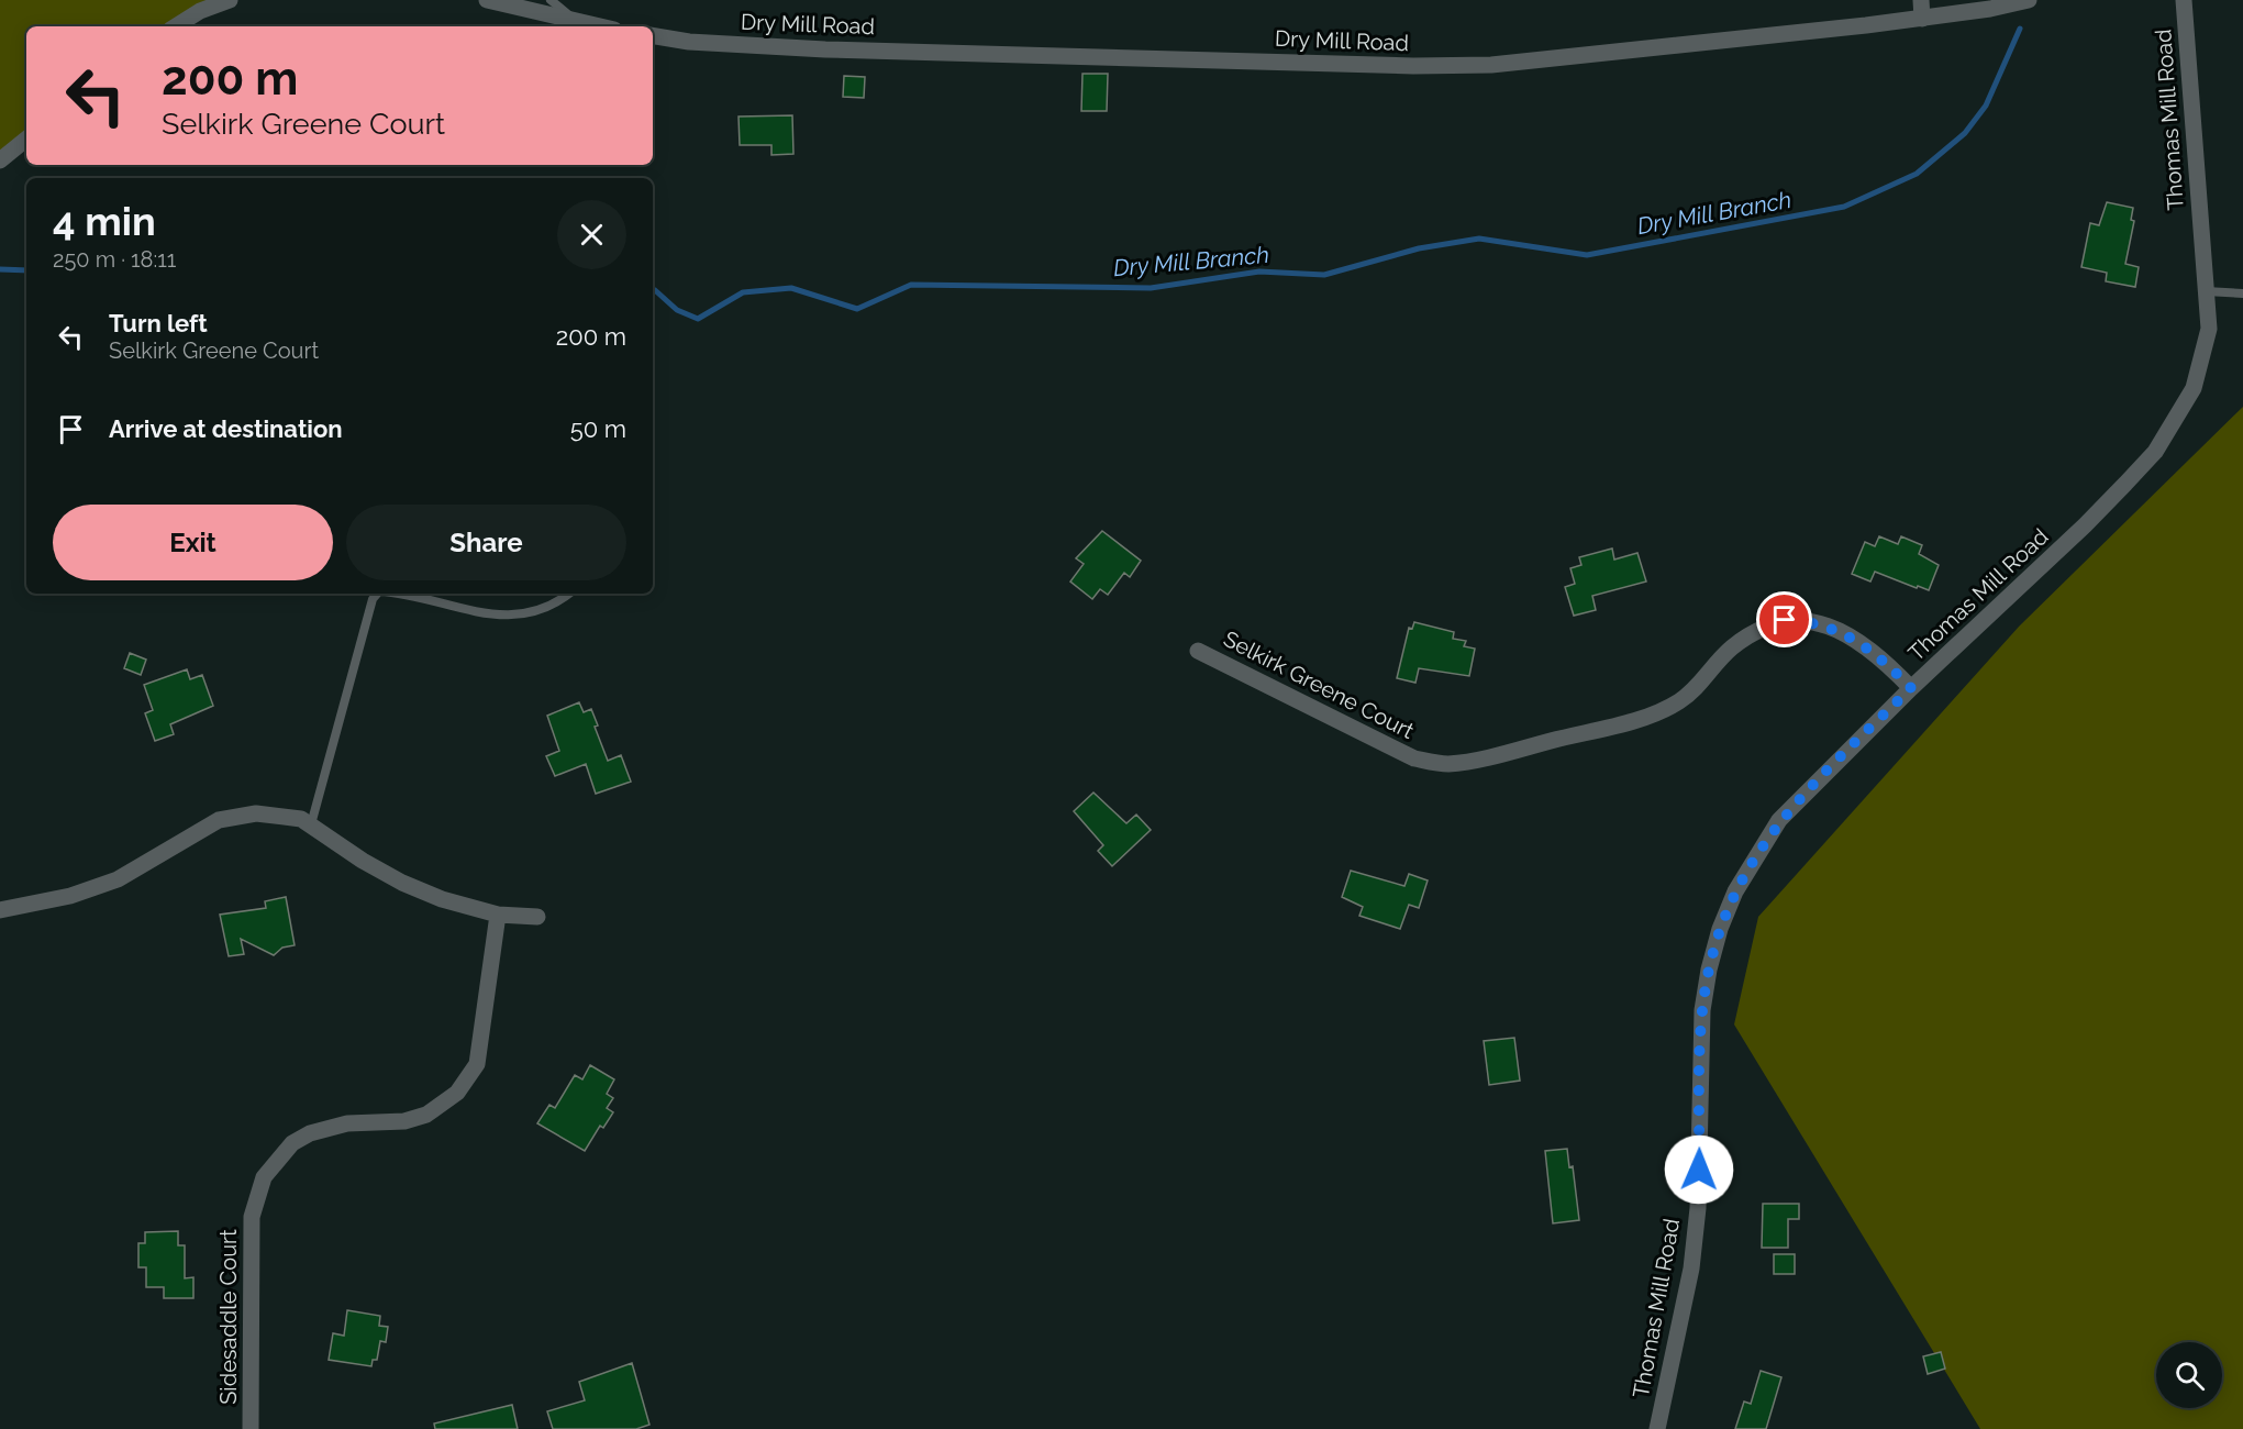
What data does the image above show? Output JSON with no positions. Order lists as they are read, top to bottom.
{
  "streets": {
    "street": [
      "Dry Mill Road",
      "Thomas Mill Road",
      "Selkirk Greene Court",
      "Sidesaddle Court"
    ]
  },
  "crossings": [
    ["Thomas Mill Road", "Selkirk Greene Court"]
  ],
  "water": ["Dry Mill Branch"],
  "page": {
    "turn": ["200 m", "Selkirk Greene Court"],
    "heading": ["4 min", "250 m · 18:11"],
    "list": [
      {
        "name": "Turn left",
        "note": "Selkirk Greene Court",
        "value": "200 m"
      },
      {
        "name": "Arrive at destination",
        "value": "50 m"
      }
    ],
    "buttons": ["Exit", "Share"]
  }
}
